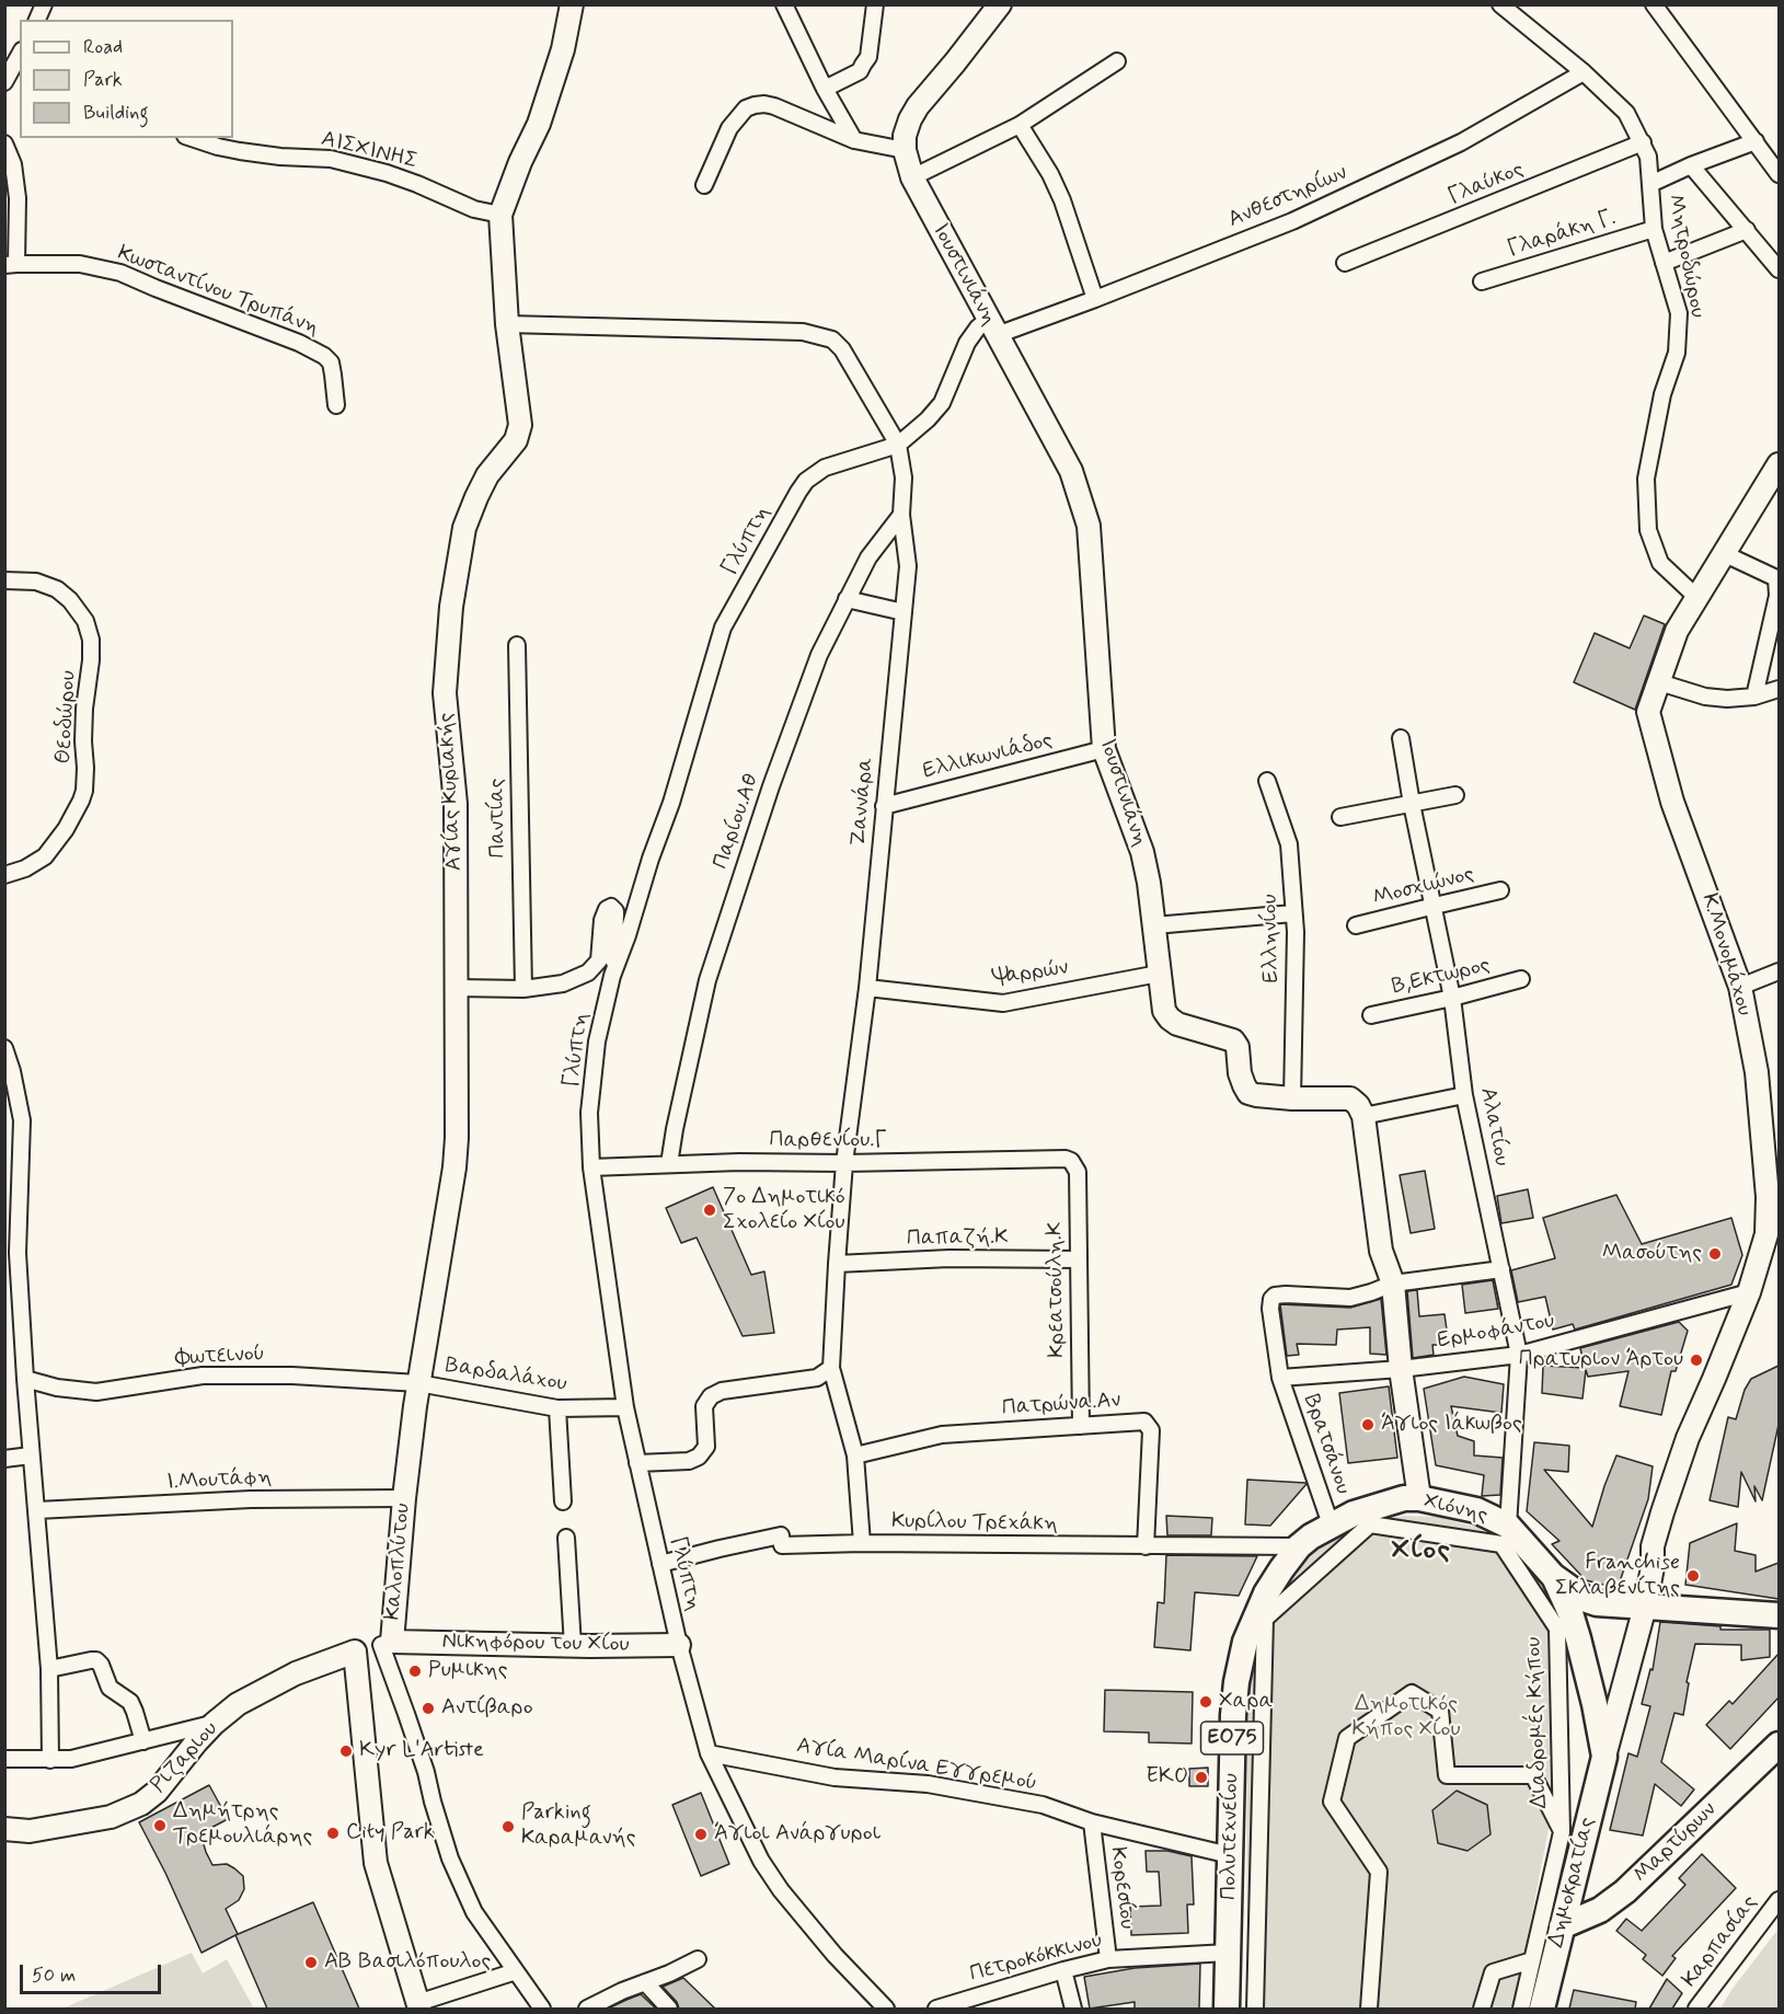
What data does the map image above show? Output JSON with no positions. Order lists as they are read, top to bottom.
{
  "streets": {
    "main road": [
      "Ιουστινιάνη",
      "Αγίας Κυριακής",
      "Κ.Μονομάχου",
      "Χιόνης",
      "Καλοπλύτου",
      "Νικηφόρου του Χίου",
      "ΕΟ75",
      "Ριζαριου",
      "Πολυτεχνείου",
      "Μαρτύρων",
      "Δημοκρατίας"
    ],
    "street": [
      "ΑΙΣΧΙΝΗΣ",
      "Γλαύκος",
      "Ανθεστηρίων",
      "Γλαράκη Γ.",
      "Μητροδώρου",
      "Κωσταντίνου Τρυπάνη",
      "Γλύπτη",
      "Θεοδώρου",
      "Ελλικωνιάδος",
      "Ζαννάρα",
      "Παντίας",
      "Παρίου.Αθ",
      "Μοσχιώνος",
      "Ελληνίου",
      "Ψαρρών",
      "Β,Εκτωρος",
      "Αλατίου",
      "Παρθενίου.Γ",
      "Παπαζή.Κ",
      "Κρεατσούλη.Κ",
      "Ερμοφάντου",
      "Φωτεινού",
      "Βαρδαλάχου",
      "Πατρώνα.Αν",
      "Βρατσάνου",
      "Ι.Μουτάφη",
      "Κυρίλου Τρεχάκη",
      "Διαδρομές Κήπου",
      "Αγία Μαρίνα Εγγρεμού",
      "Κορεσίου",
      "Καρπασίας",
      "Πετροκόκκινου"
    ]
  },
  "crossings": [
    ["ΑΙΣΧΙΝΗΣ", "Αγίας Κυριακής"],
    ["Γλαύκος", "Μητροδώρου"],
    ["Ανθεστηρίων", "Μητροδώρου"],
    ["Ανθεστηρίων", "Ιουστινιάνη"],
    ["Γλαράκη Γ.", "Μητροδώρου"],
    ["Μητροδώρου", "Κ.Μονομάχου"],
    ["Ιουστινιάνη", "Ελλικωνιάδος"],
    ["Ιουστινιάνη", "Ελληνίου"],
    ["Ιουστινιάνη", "Ψαρρών"],
    ["Γλύπτη", "Ζαννάρα"],
    ["Γλύπτη", "Παρθενίου.Γ"],
    ["Γλύπτη", "Βαρδαλάχου"],
    ["Γλύπτη", "Κυρίλου Τρεχάκη"],
    ["Γλύπτη", "Νικηφόρου του Χίου"],
    ["Γλύπτη", "Αγία Μαρίνα Εγγρεμού"],
    ["Ελλικωνιάδος", "Ζαννάρα"],
    ["Αγίας Κυριακής", "Φωτεινού"],
    ["Αγίας Κυριακής", "Βαρδαλάχου"],
    ["Αγίας Κυριακής", "Καλοπλύτου"],
    ["Ζαννάρα", "Παρίου.Αθ"],
    ["Ζαννάρα", "Ψαρρών"],
    ["Ζαννάρα", "Παρθενίου.Γ"],
    ["Ζαννάρα", "Παπαζή.Κ"],
    ["Ζαννάρα", "Πατρώνα.Αν"],
    ["Ζαννάρα", "Κυρίλου Τρεχάκη"],
    ["Παρίου.Αθ", "Παρθενίου.Γ"],
    ["Μοσχιώνος", "Αλατίου"],
    ["Κ.Μονομάχου", "Ερμοφάντου"],
    ["Κ.Μονομάχου", "Χιόνης"],
    ["Κ.Μονομάχου", "ΕΟ75"],
    ["Κ.Μονομάχου", "Δημοκρατίας"],
    ["Β,Εκτωρος", "Αλατίου"],
    ["Αλατίου", "Ερμοφάντου"],
    ["Αλατίου", "Χιόνης"],
    ["Παρθενίου.Γ", "Κρεατσούλη.Κ"],
    ["Παπαζή.Κ", "Κρεατσούλη.Κ"],
    ["Κρεατσούλη.Κ", "Πατρώνα.Αν"],
    ["Ερμοφάντου", "Βρατσάνου"],
    ["Φωτεινού", "Βαρδαλάχου"],
    ["Φωτεινού", "Καλοπλύτου"],
    ["Βαρδαλάχου", "Καλοπλύτου"],
    ["Πατρώνα.Αν", "Κυρίλου Τρεχάκη"],
    ["Βρατσάνου", "Πολυτεχνείου"],
    ["Ι.Μουτάφη", "Καλοπλύτου"],
    ["Χιόνης", "ΕΟ75"],
    ["Χιόνης", "Πολυτεχνείου"],
    ["Χιόνης", "Δημοκρατίας"],
    ["Κυρίλου Τρεχάκη", "Πολυτεχνείου"],
    ["Καλοπλύτου", "Νικηφόρου του Χίου"],
    ["ΕΟ75", "Δημοκρατίας"],
    ["Αγία Μαρίνα Εγγρεμού", "Πολυτεχνείου"],
    ["Αγία Μαρίνα Εγγρεμού", "Κορεσίου"],
    ["Πολυτεχνείου", "Πετροκόκκινου"],
    ["Μαρτύρων", "Δημοκρατίας"],
    ["Κορεσίου", "Πετροκόκκινου"]
  ],
  "districts": ["Χίος"],
  "parks": ["Δημοτικός Κήπος Χίου"],
  "places": [
    "7ο Δημοτικό Σχολείο Χίου",
    "Μασούτης",
    "Πρατυριον Άρτου",
    "Άγιος Ιάκωβος",
    "Franchise Σκλαβενίτης",
    "Ρυμικης",
    "Χαρα",
    "Αντίβαρο",
    "Kyr L'Artiste",
    "EKO",
    "Δημήτρης Τρεμουλιάρης",
    "Parking Καραμανής",
    "City Park",
    "Άγιοι Ανάργυροι",
    "ΑΒ Βασιλόπουλος"
  ],
  "legend": ["Road", "Park", "Building"],
  "scale_bar": "50 m"
}
